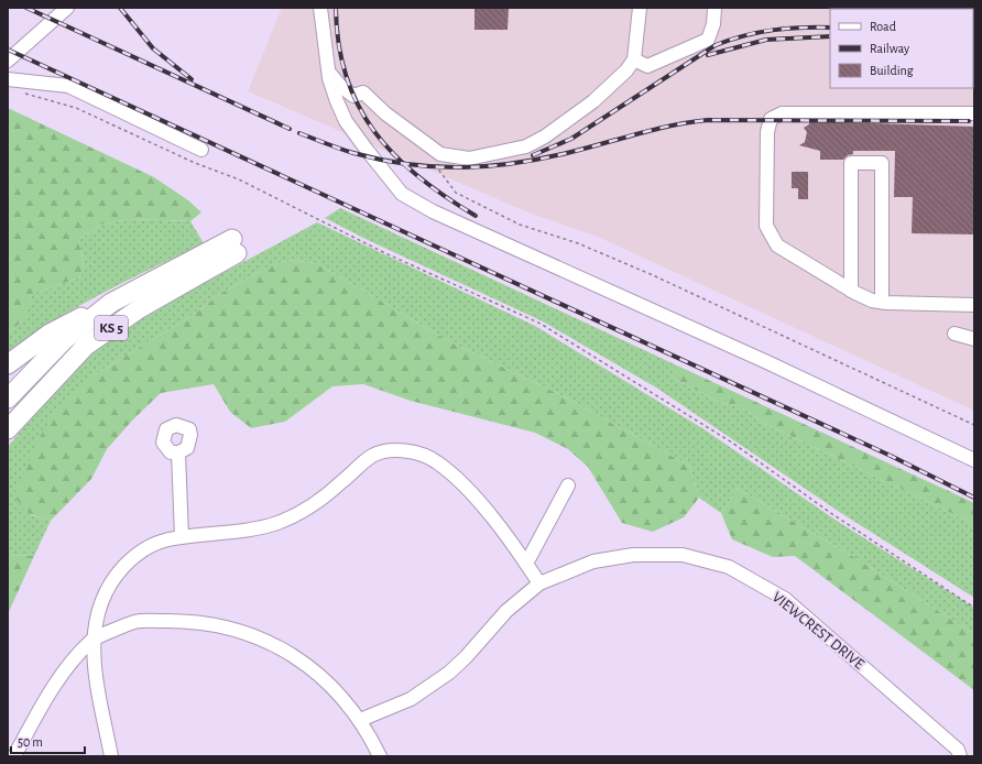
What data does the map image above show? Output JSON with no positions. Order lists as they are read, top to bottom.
{
  "streets": {
    "highway": ["KS 5"],
    "street": ["VIEWCREST DRIVE"]
  },
  "legend": ["Road", "Railway", "Building"],
  "scale_bar": "50 m"
}
